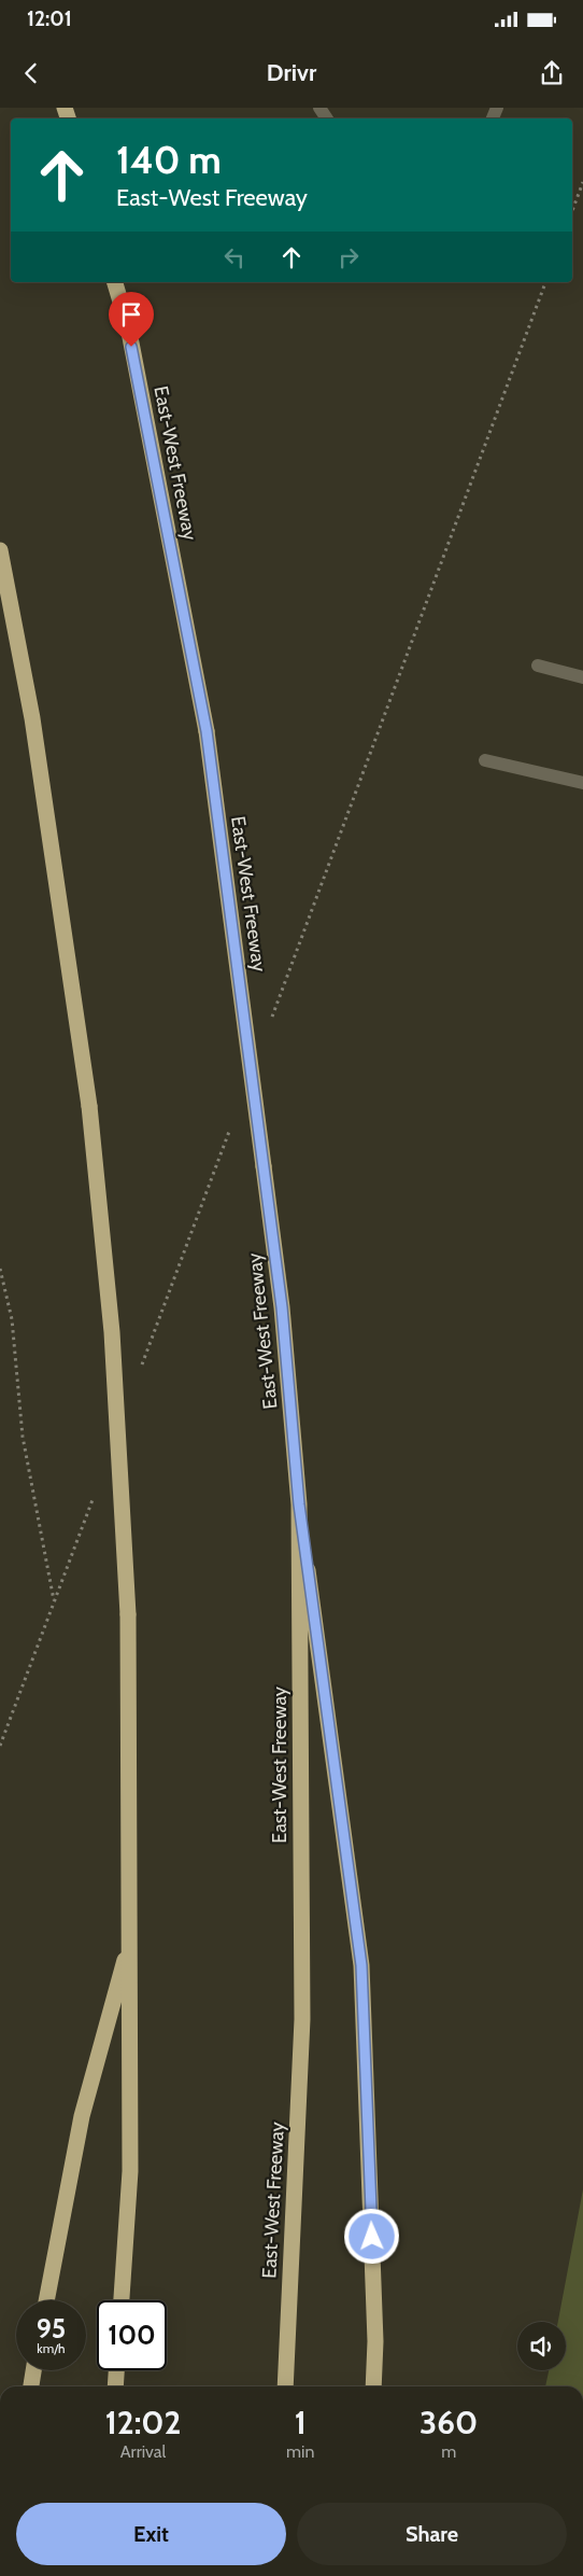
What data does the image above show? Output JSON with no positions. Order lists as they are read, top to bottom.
{
  "streets": {
    "highway": ["East-West Freeway"]
  },
  "page": {
    "status": "12:01",
    "header": "Drivr",
    "turn": ["140 m", "East-West Freeway"],
    "speed": "95 km/h",
    "limit": "100",
    "eta": [
      "12:02",
      "Arrival",
      "1",
      "min",
      "360",
      "m"
    ],
    "buttons": ["Exit", "Share"]
  }
}
